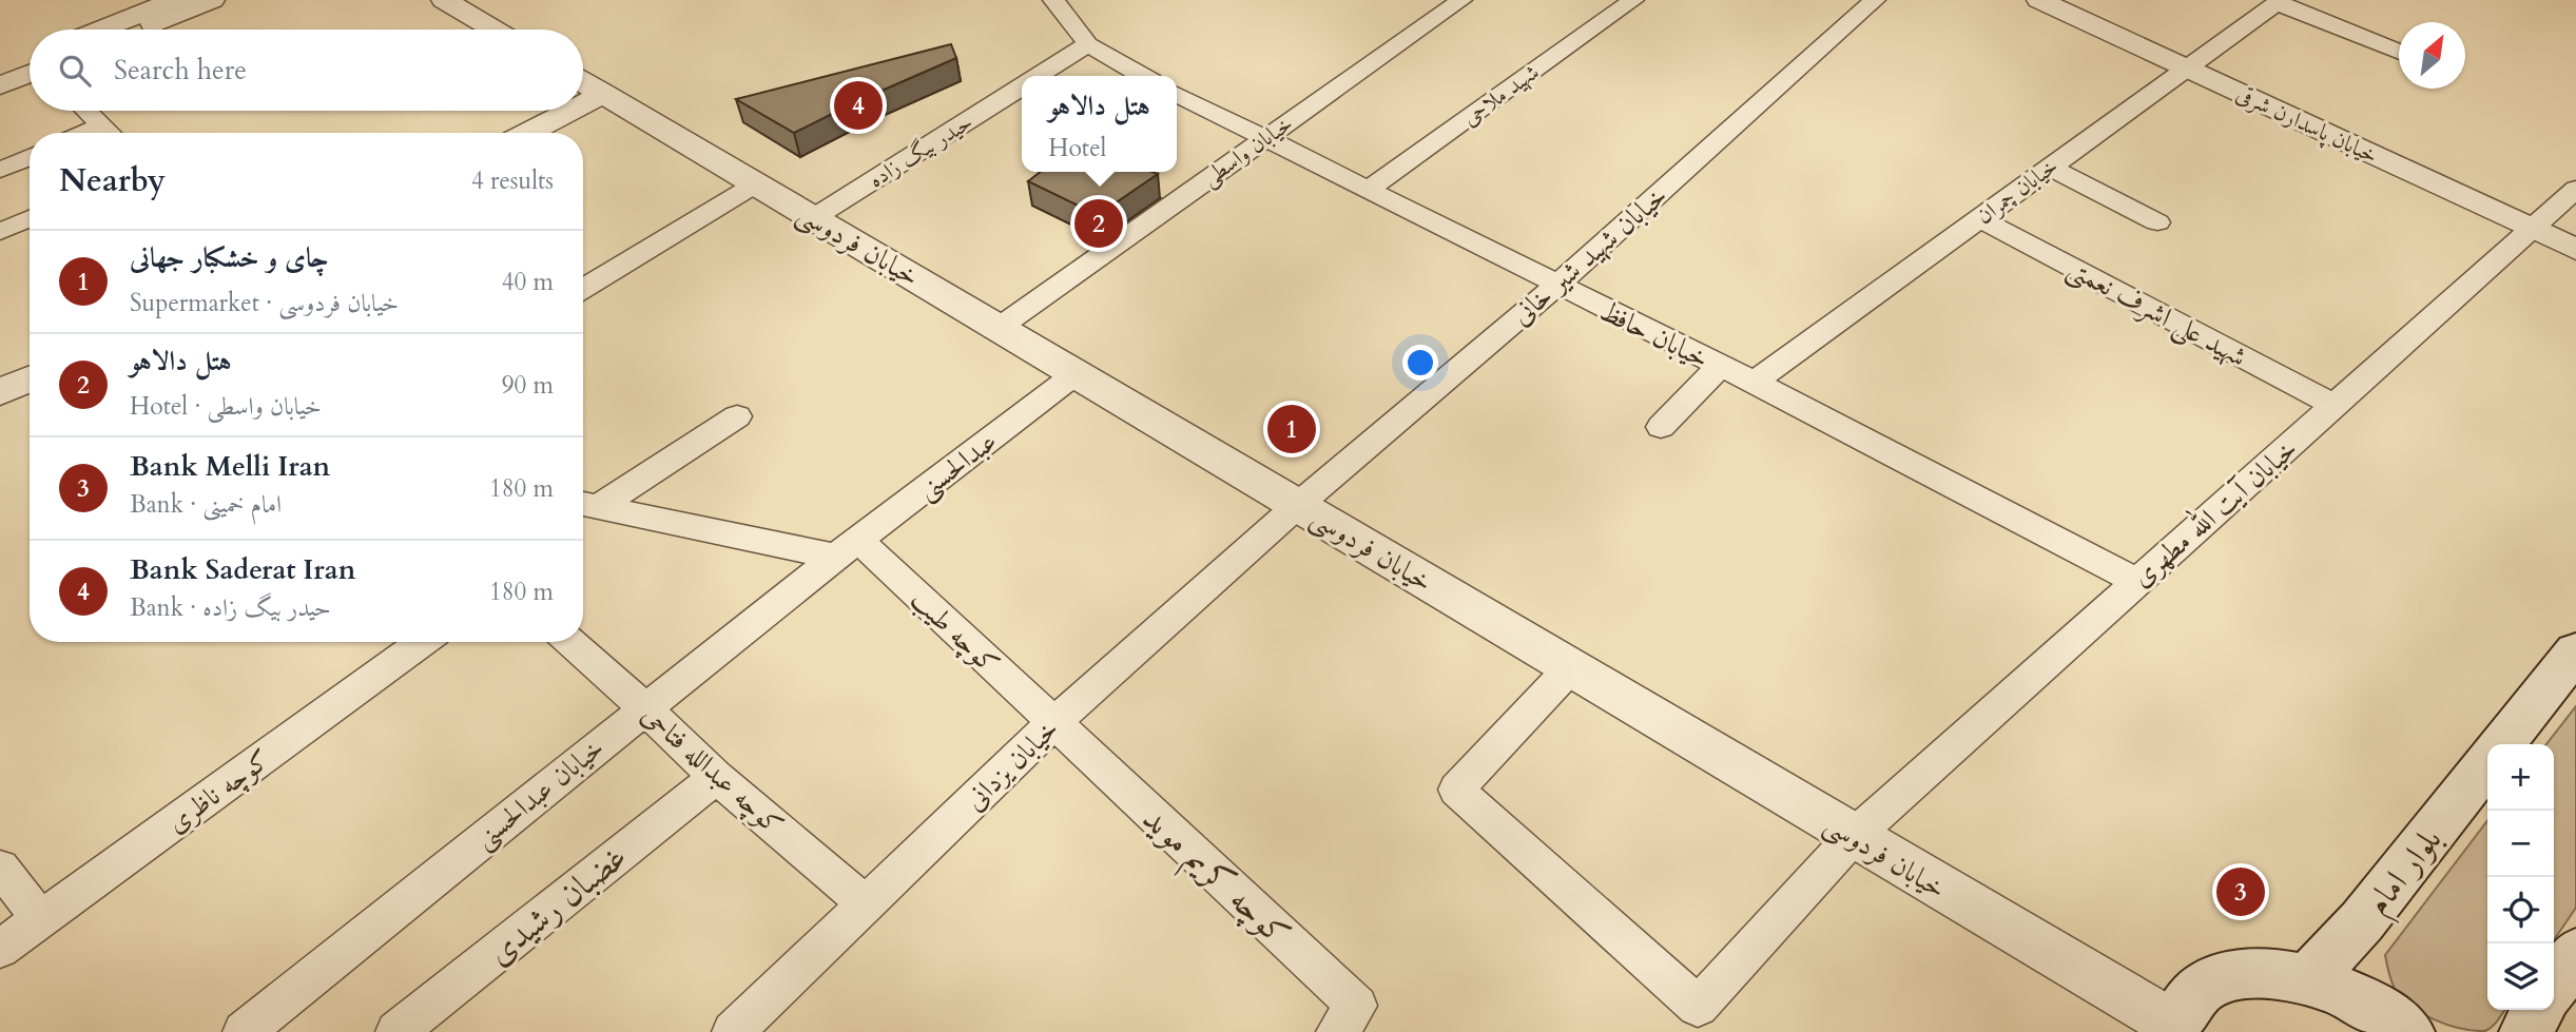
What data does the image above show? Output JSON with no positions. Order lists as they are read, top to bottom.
{
  "streets": {
    "main road": ["بلوار امام"],
    "street": [
      "شهید ملاحی",
      "خیابان پاسدارن شرقی",
      "حیدر بیگ زاده",
      "خیابان واسطی",
      "خیابان چمران",
      "خیابان فردوسی",
      "خیابان شهید شیر خانی",
      "شهید علی اشرف نعمتی",
      "خیابان حافظ",
      "عبدالحسنی",
      "خیابان آیت الله مطهری",
      "کوچه طیب",
      "خیابان یزدانی",
      "کوچه عبدالله فتاحی",
      "کوچه ناظری",
      "خیابان عبدالحسنی",
      "کوچه کریم موید",
      "غضبان رشیدی"
    ]
  },
  "crossings": [
    ["شهید ملاحی", "خیابان حافظ"],
    ["خیابان پاسدارن شرقی", "خیابان چمران"],
    ["خیابان پاسدارن شرقی", "خیابان آیت الله مطهری"],
    ["حیدر بیگ زاده", "خیابان فردوسی"],
    ["خیابان واسطی", "خیابان فردوسی"],
    ["خیابان واسطی", "خیابان حافظ"],
    ["خیابان چمران", "شهید علی اشرف نعمتی"],
    ["خیابان چمران", "خیابان حافظ"],
    ["خیابان فردوسی", "خیابان شهید شیر خانی"],
    ["خیابان فردوسی", "عبدالحسنی"],
    ["خیابان فردوسی", "خیابان آیت الله مطهری"],
    ["خیابان فردوسی", "خیابان یزدانی"],
    ["خیابان شهید شیر خانی", "خیابان حافظ"],
    ["خیابان شهید شیر خانی", "خیابان یزدانی"],
    ["شهید علی اشرف نعمتی", "خیابان آیت الله مطهری"],
    ["خیابان حافظ", "خیابان آیت الله مطهری"],
    ["عبدالحسنی", "کوچه طیب"],
    ["عبدالحسنی", "خیابان عبدالحسنی"],
    ["کوچه طیب", "خیابان یزدانی"],
    ["کوچه طیب", "خیابان عبدالحسنی"],
    ["کوچه طیب", "کوچه کریم موید"],
    ["خیابان یزدانی", "کوچه عبدالله فتاحی"],
    ["خیابان یزدانی", "کوچه کریم موید"],
    ["کوچه عبدالله فتاحی", "خیابان عبدالحسنی"],
    ["کوچه عبدالله فتاحی", "غضبان رشیدی"]
  ],
  "north": "top right",
  "page": {
    "search": "Search here",
    "popup": ["هتل دالاهو", "Hotel"],
    "pins": [
      "4",
      "2",
      "1",
      "3"
    ],
    "heading": ["Nearby", "4 results"],
    "list": [
      {
        "mark": "1",
        "name": "چای و خشکبار جهانی",
        "note": "Supermarket · خیابان فردوسی",
        "value": "40 m"
      },
      {
        "mark": "2",
        "name": "هتل دالاهو",
        "note": "Hotel · خیابان واسطی",
        "value": "90 m"
      },
      {
        "mark": "3",
        "name": "Bank Melli Iran",
        "note": "Bank · امام خمینی",
        "value": "180 m"
      },
      {
        "mark": "4",
        "name": "Bank Saderat Iran",
        "note": "Bank · حیدر بیگ زاده",
        "value": "180 m"
      }
    ],
    "map_buttons": ["+", "−"]
  }
}
